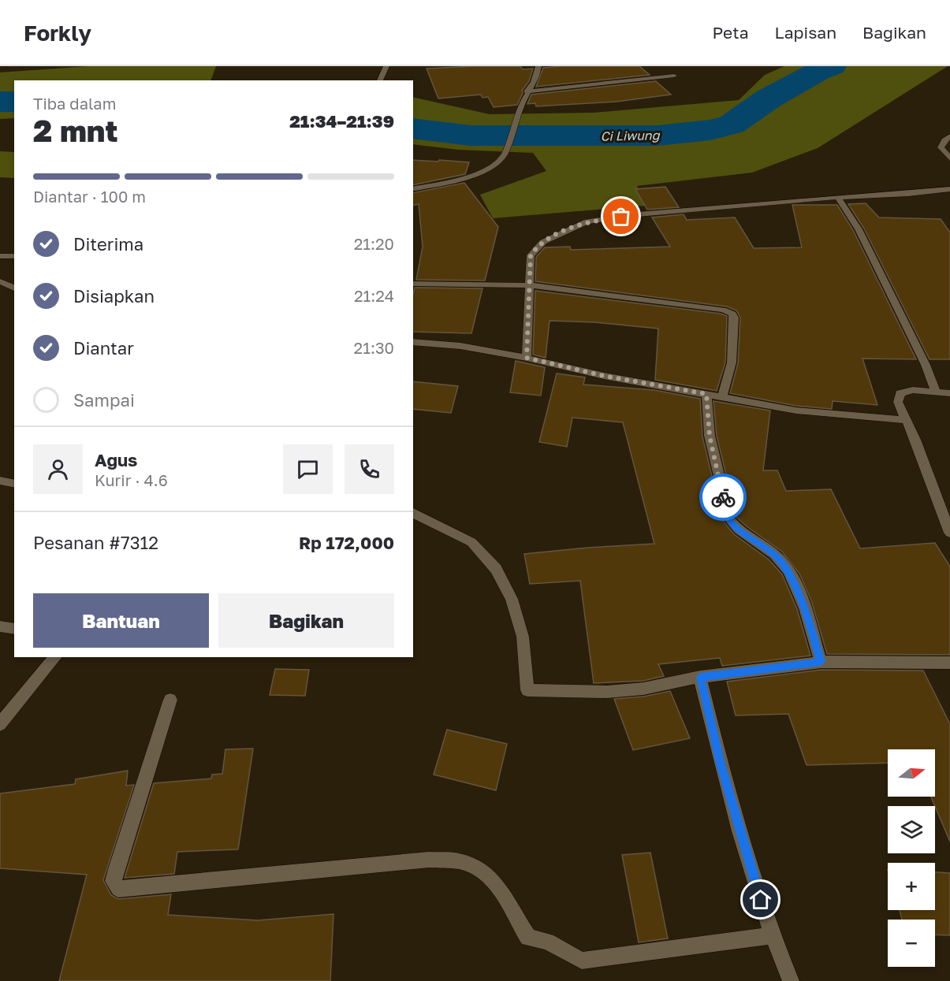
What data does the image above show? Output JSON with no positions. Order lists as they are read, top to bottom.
{
  "water": ["Ci Liwung"],
  "north": "right",
  "page": {
    "header": "Forkly",
    "nav": ["Peta", "Lapisan", "Bagikan"],
    "heading": ["2 mnt", "Tiba dalam", "21:34–21:39"],
    "panel": [
      "Agus",
      "Kurir · 4.6",
      "Pesanan #7312",
      "Rp 172,000"
    ],
    "bar": "Diantar · 100 m",
    "list": [
      ["Diterima", "21:20"],
      ["Disiapkan", "21:24"],
      ["Diantar", "21:30"],
      "Sampai"
    ],
    "buttons": ["Bantuan", "Bagikan"],
    "map_buttons": ["+", "−"]
  }
}
